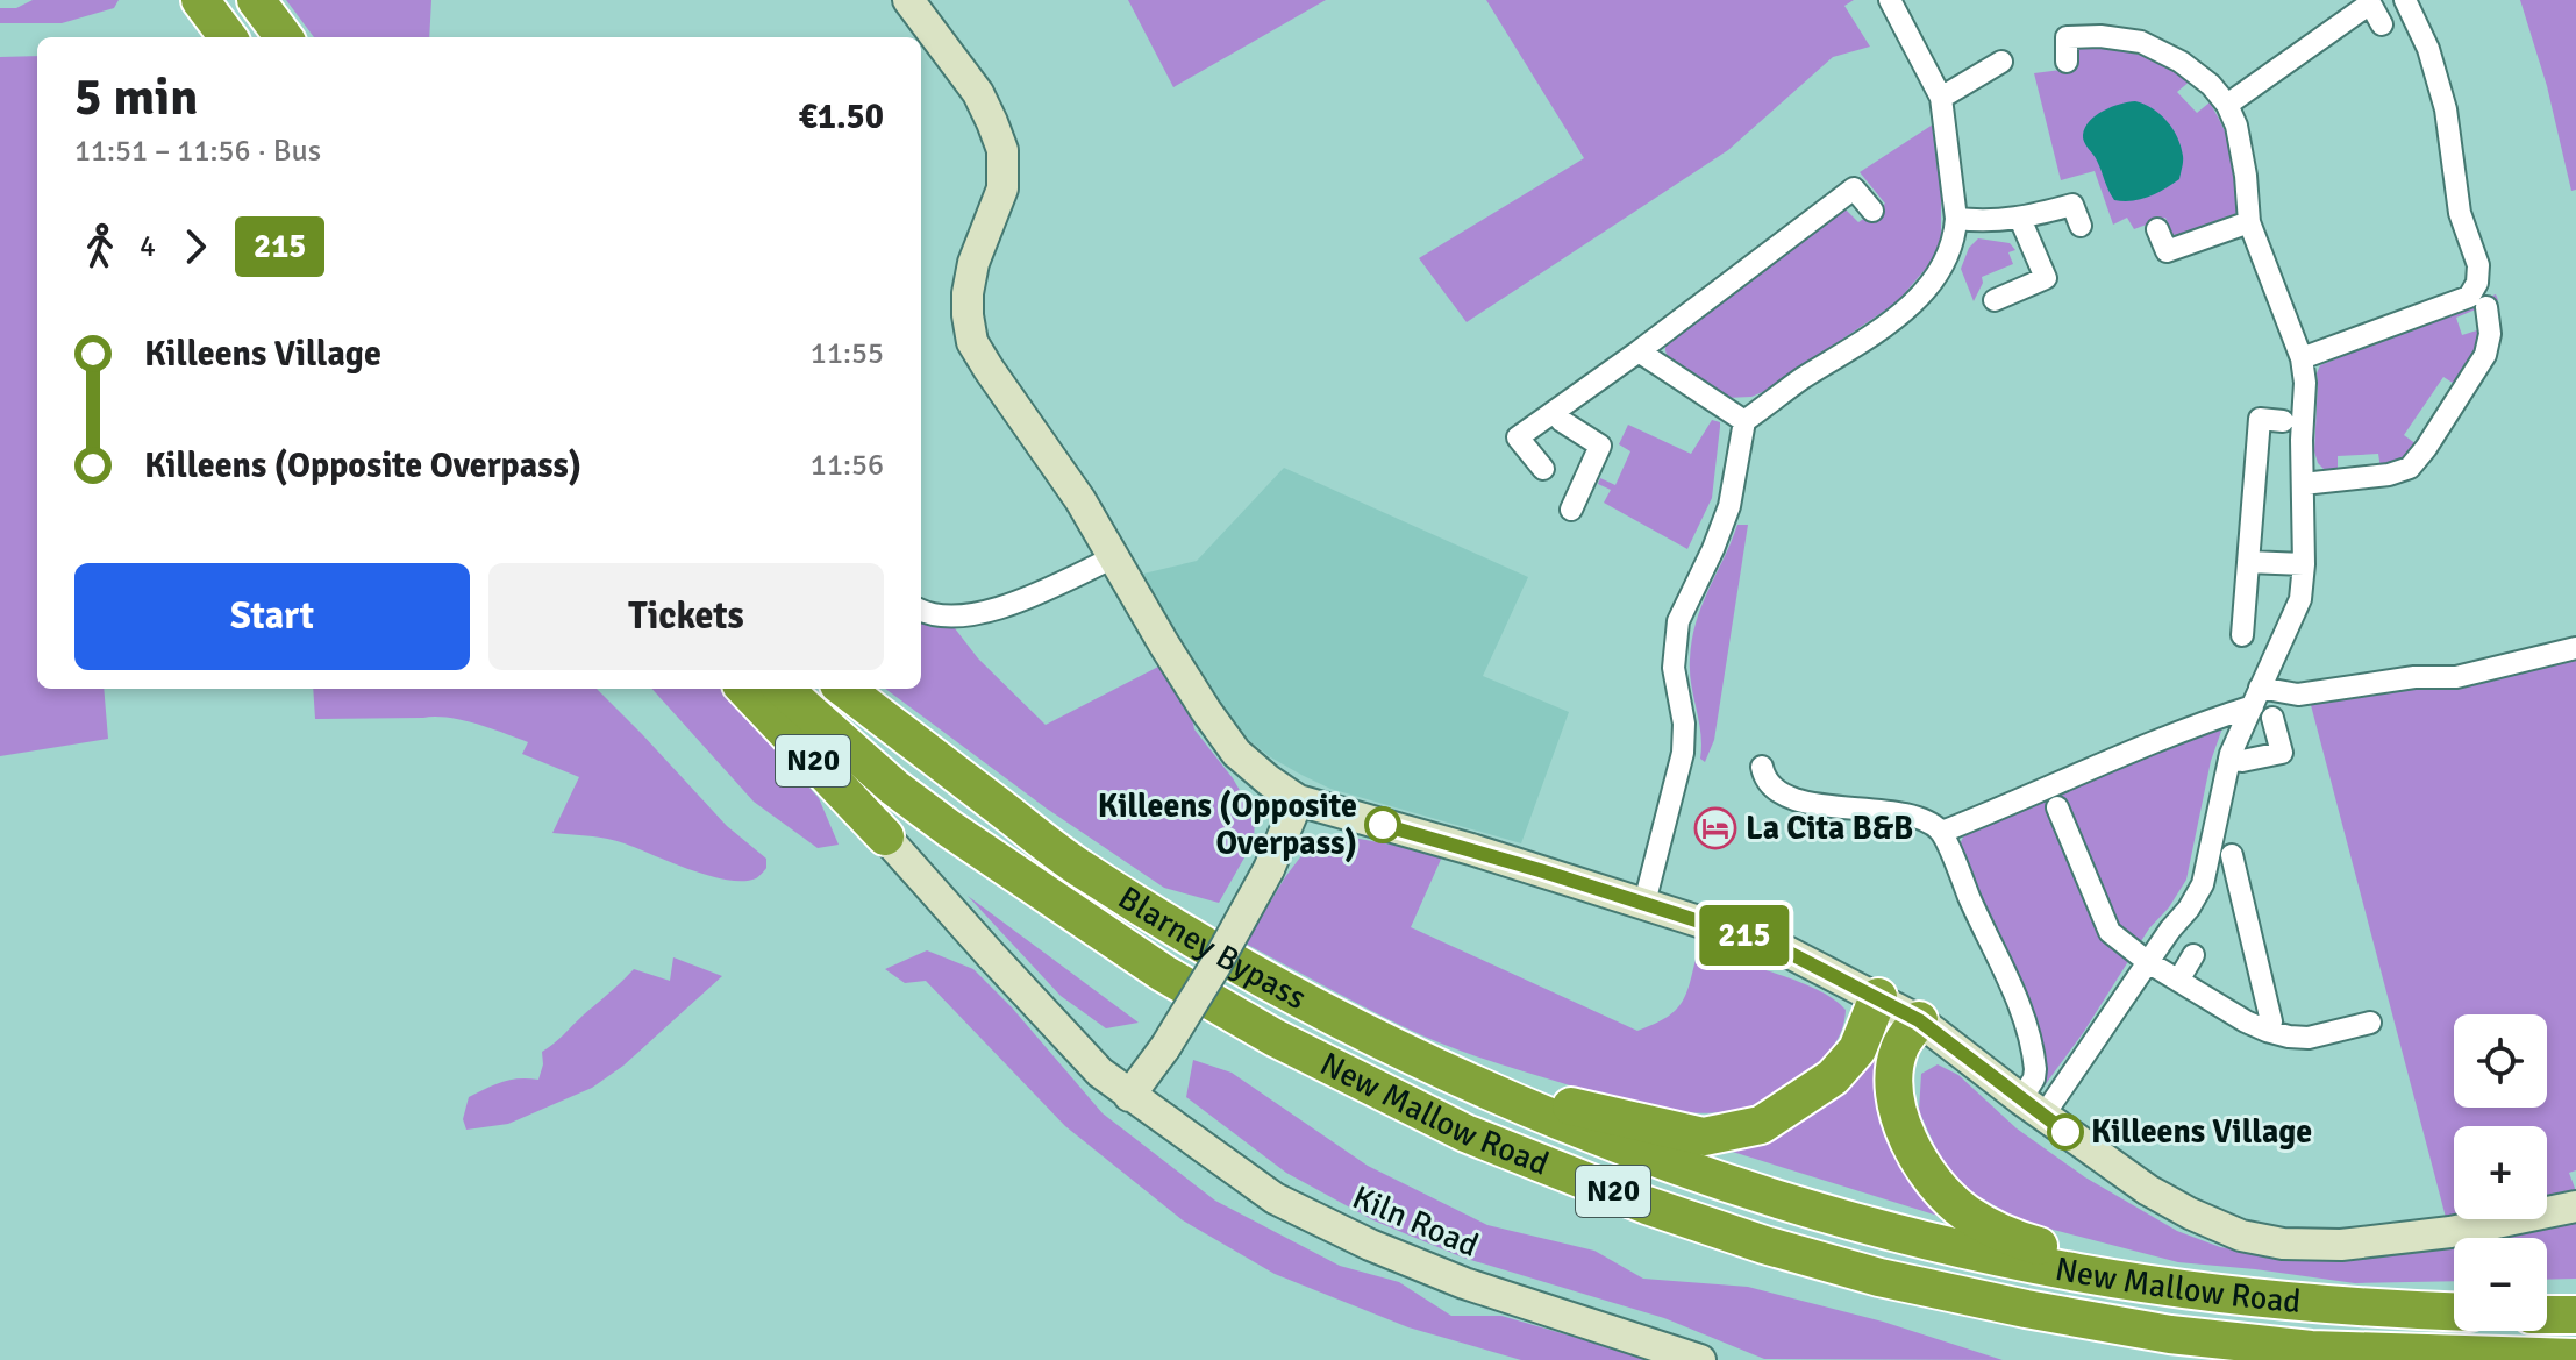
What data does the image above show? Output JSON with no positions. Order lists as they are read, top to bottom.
{
  "streets": {
    "highway": ["N20", "Blarney Bypass", "New Mallow Road"],
    "street": ["Kiln Road"]
  },
  "crossings": [
    ["N20", "Blarney Bypass"],
    ["N20", "New Mallow Road"],
    ["N20", "Kiln Road"],
    ["Blarney Bypass", "New Mallow Road"]
  ],
  "places": {
    "other": ["Killeens (Opposite Overpass)", "Killeens Village"],
    "hotel": ["La Cita B&B"]
  },
  "lines": ["bus line 215"],
  "page": {
    "on_map": "215",
    "heading": ["5 min", "11:51 – 11:56 · Bus", "€1.50"],
    "legs": ["4", "215"],
    "list": [
      {
        "name": "Killeens Village",
        "value": "11:55"
      },
      {
        "name": "Killeens (Opposite Overpass)",
        "value": "11:56"
      }
    ],
    "buttons": ["Start", "Tickets"],
    "map_buttons": ["+", "−"]
  }
}
